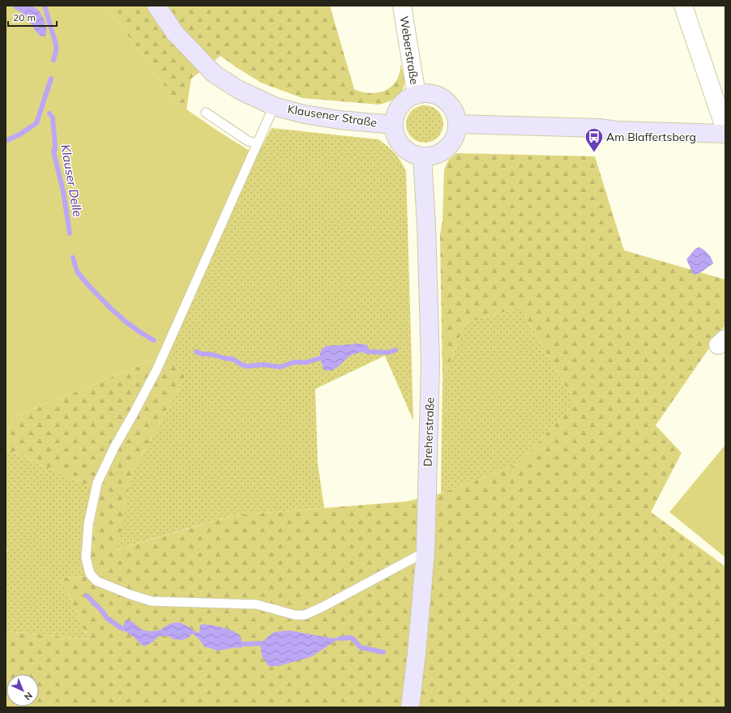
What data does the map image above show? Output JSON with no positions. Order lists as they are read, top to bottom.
{
  "streets": {
    "main road": ["Klausener Straße", "Dreherstraße"],
    "street": ["Weberstraße"]
  },
  "crossings": [
    ["Weberstraße", "Klausener Straße"],
    ["Weberstraße", "Dreherstraße"],
    ["Klausener Straße", "Dreherstraße"]
  ],
  "water": ["Klauser Delle"],
  "places": {
    "bus stop": ["Am Blaffertsberg"]
  },
  "scale_bar": "20 m",
  "north": "bottom right"
}
